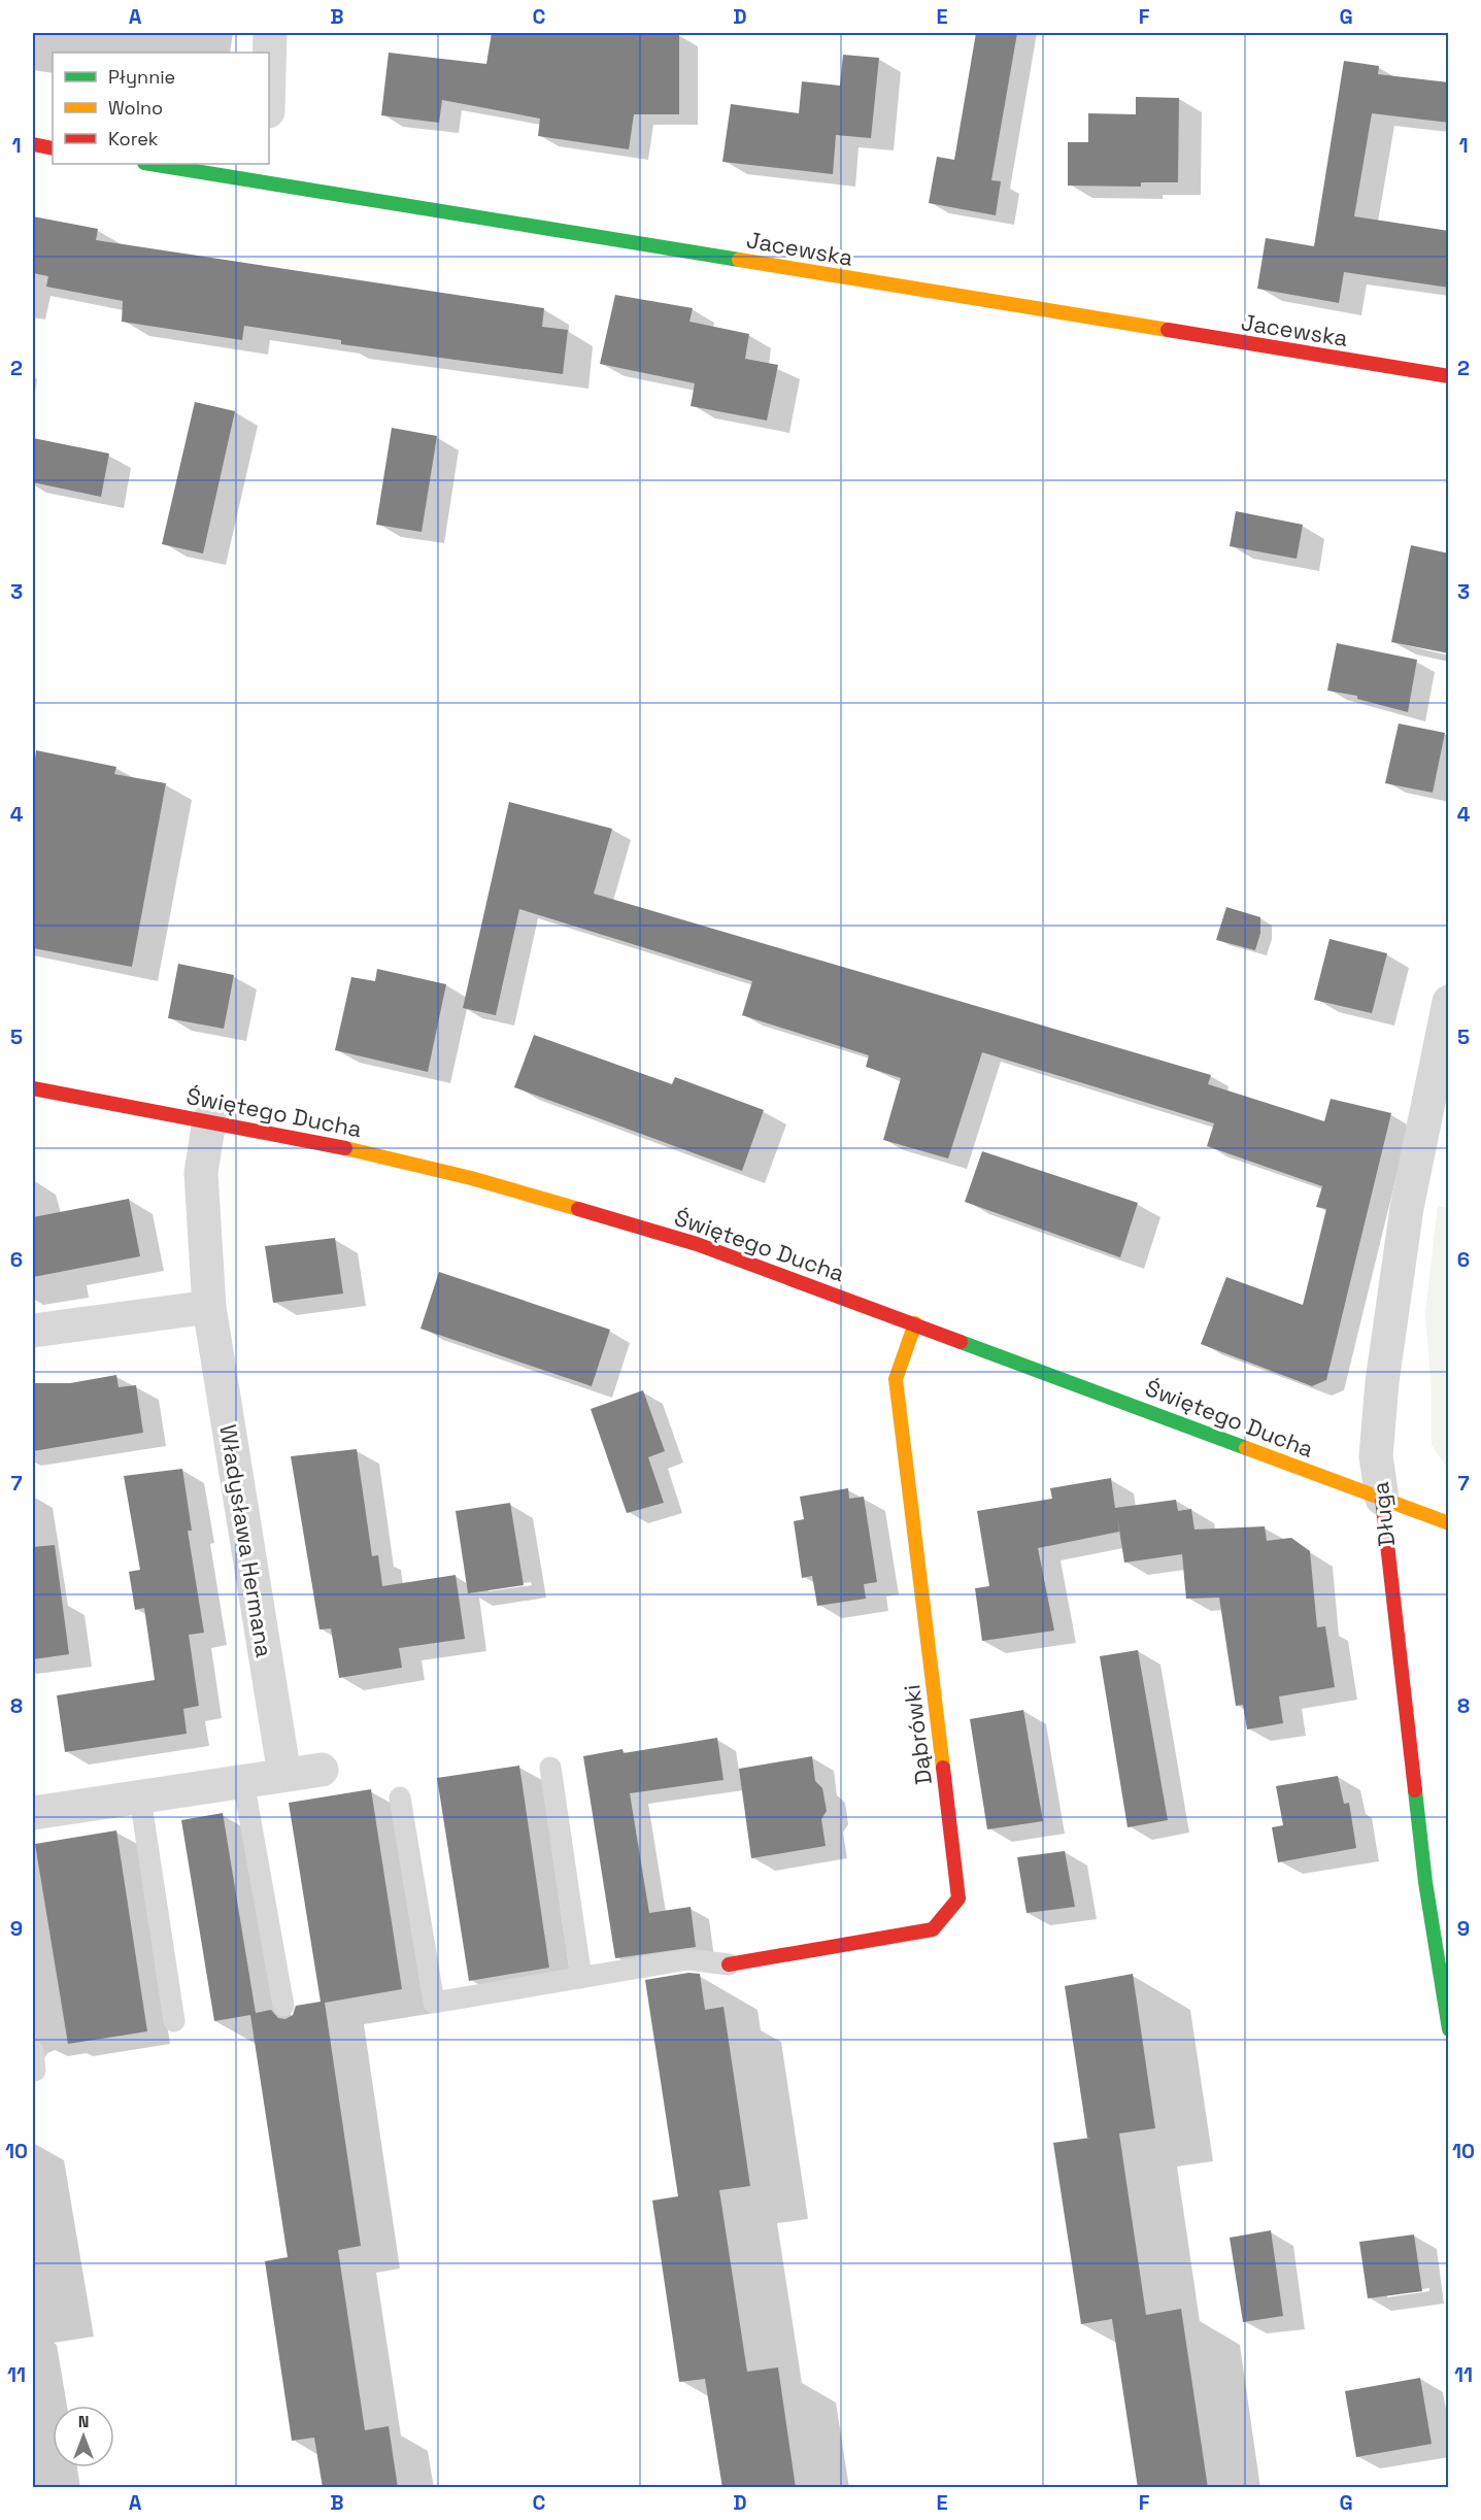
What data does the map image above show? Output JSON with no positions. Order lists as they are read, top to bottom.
{
  "streets": {
    "street": [
      "Jacewska",
      "Świętego Ducha",
      "Długa",
      "Władysława Hermana",
      "Dąbrówki"
    ]
  },
  "crossings": [
    ["Świętego Ducha", "Długa"],
    ["Świętego Ducha", "Władysława Hermana"],
    ["Świętego Ducha", "Dąbrówki"]
  ],
  "legend": ["Płynnie", "Wolno", "Korek"],
  "north": "top",
  "grid": {
    "columns": [
      "A",
      "B",
      "C",
      "D",
      "E",
      "F",
      "G"
    ],
    "rows": [
      "1",
      "2",
      "3",
      "4",
      "5",
      "6",
      "7",
      "8",
      "9",
      "10",
      "11"
    ]
  }
}
